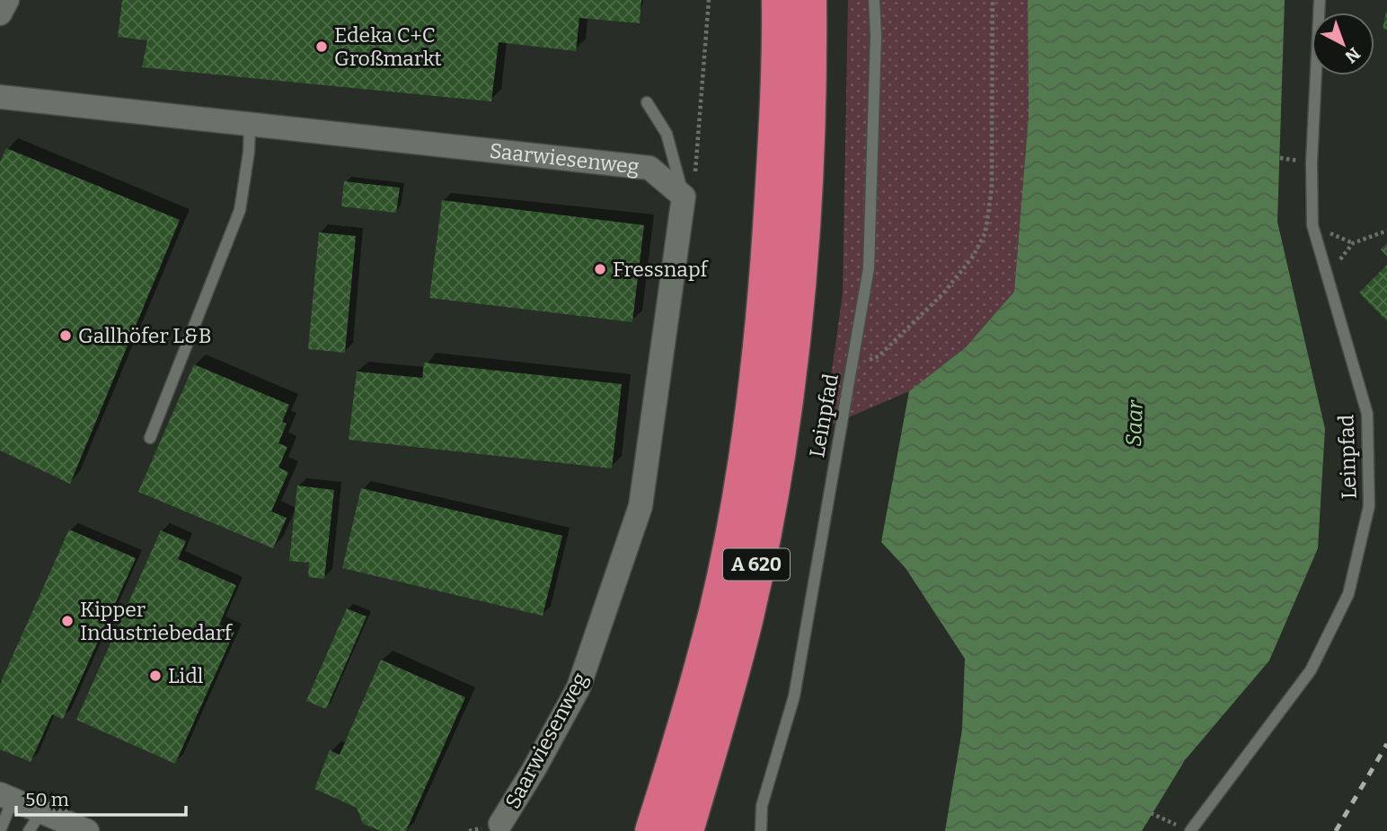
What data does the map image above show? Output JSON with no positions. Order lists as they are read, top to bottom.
{
  "streets": {
    "highway": ["A 620"],
    "street": ["Saarwiesenweg"],
    "lane": ["Leinpfad"]
  },
  "water": ["Saar"],
  "places": [
    "Edeka C+C Großmarkt",
    "Fressnapf",
    "Gallhöfer L&B",
    "Kipper Industriebedarf",
    "Lidl"
  ],
  "scale_bar": "50 m",
  "north": "bottom right"
}
